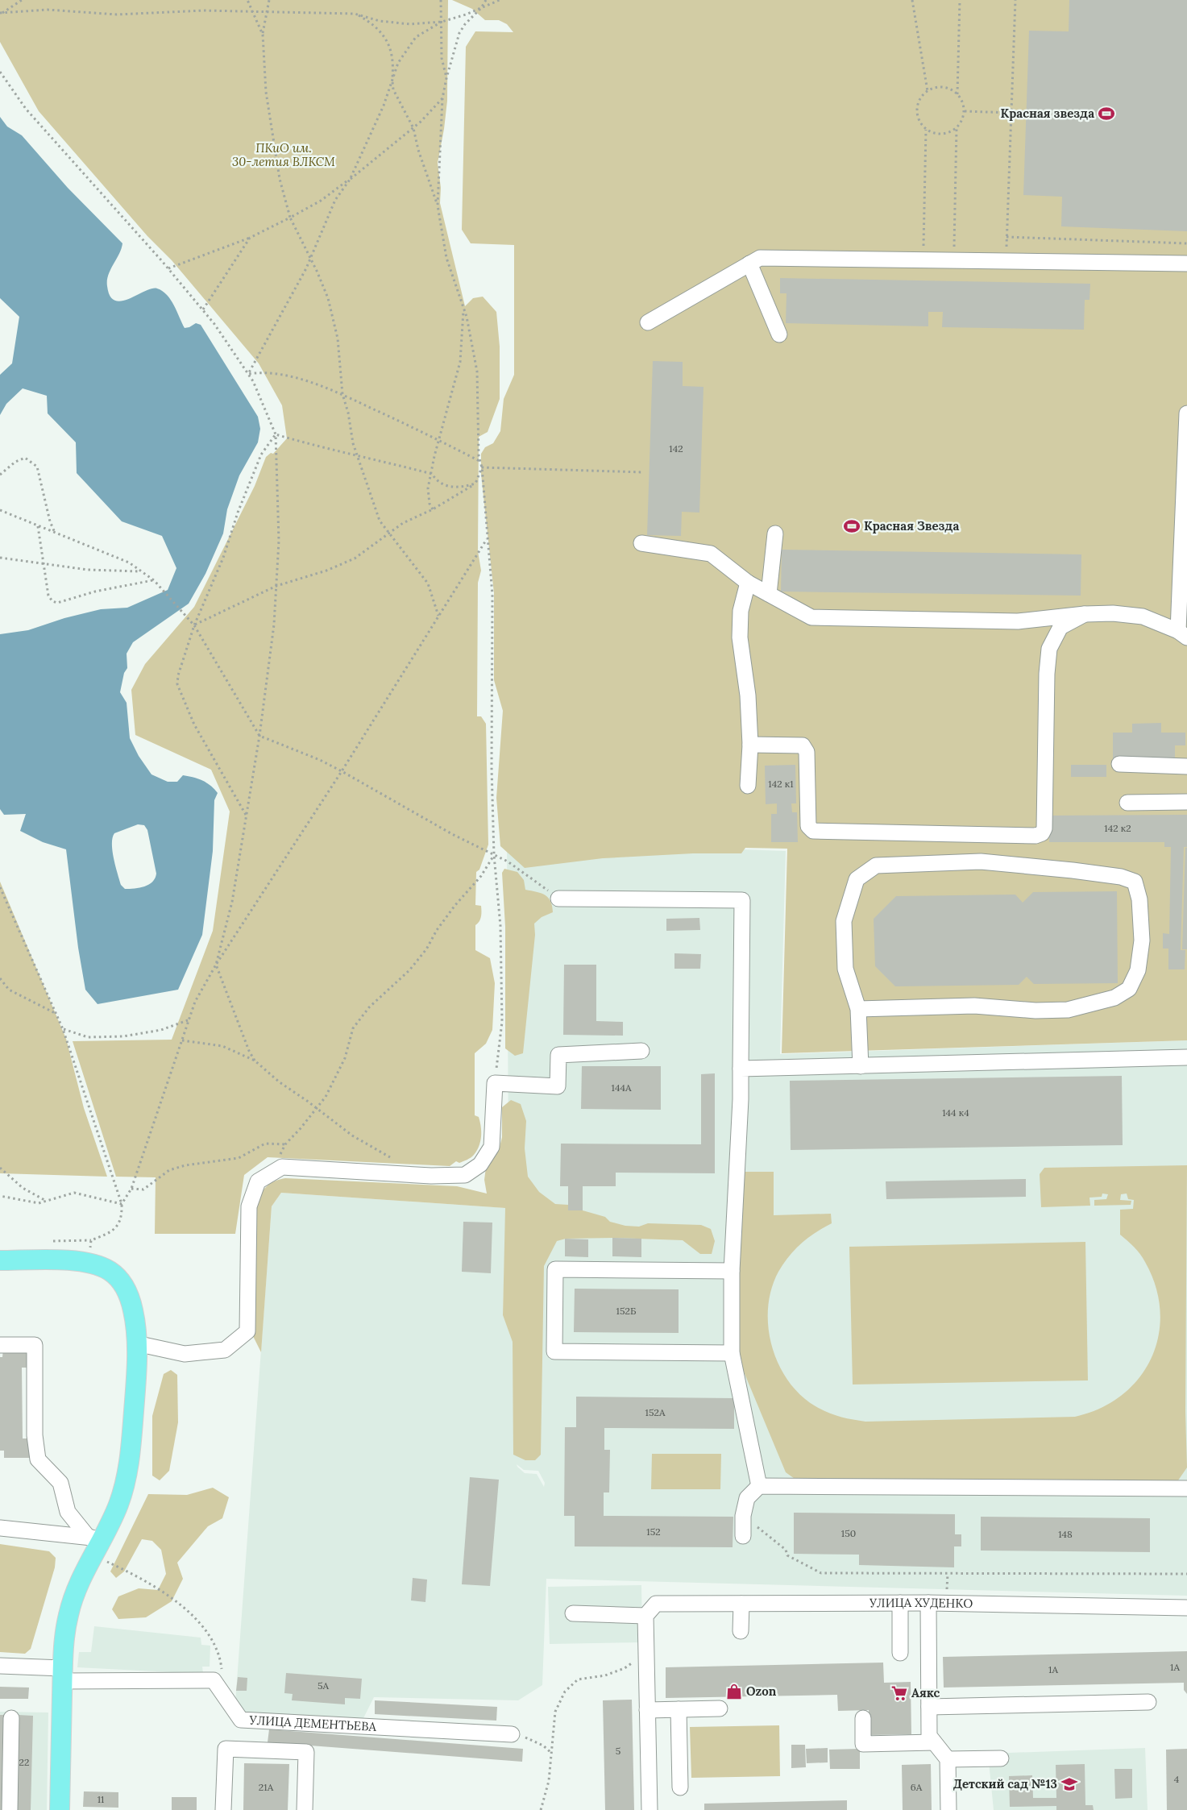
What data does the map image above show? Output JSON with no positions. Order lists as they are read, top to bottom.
{
  "streets": {
    "street": ["УЛИЦА ХУДЕНКО", "УЛИЦА ДЕМЕНТЬЕВА"]
  },
  "parks": ["ПКиО им. 30-летия ВЛКСМ"],
  "places": {
    "sports": ["Красная звезда", "Красная Звезда"],
    "shop": ["Ozon"],
    "supermarket": ["Аякс"],
    "school or university": ["Детский сад №13"]
  },
  "house_numbers": [
    "142",
    "142 к1",
    "142 к2",
    "144А",
    "144 к4",
    "152Б",
    "152А",
    "152",
    "150",
    "148",
    "1А",
    "1А",
    "5А",
    "5",
    "22",
    "4",
    "21А",
    "6А",
    "11"
  ]
}
